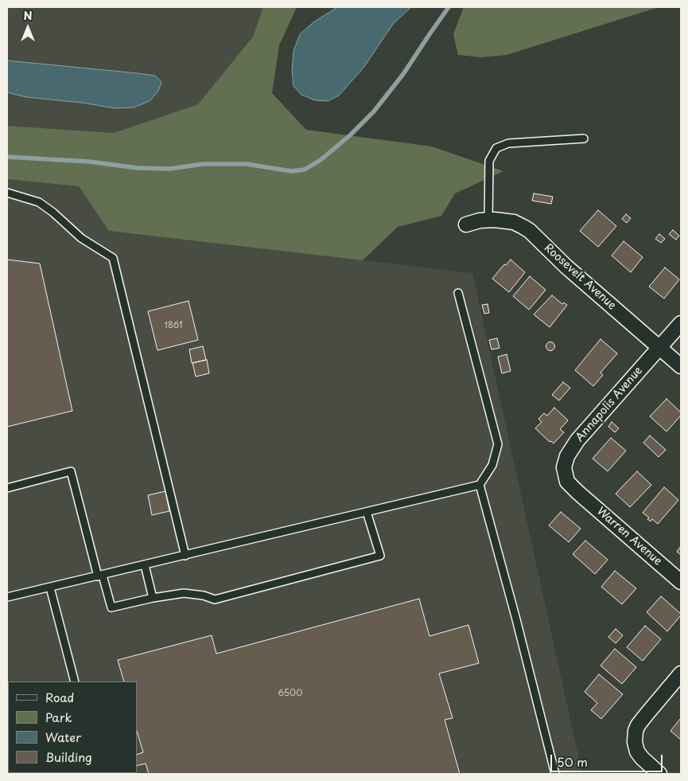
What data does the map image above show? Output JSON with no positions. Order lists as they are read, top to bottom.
{
  "streets": {
    "street": ["Roosevelt Avenue", "Annapolis Avenue", "Warren Avenue"]
  },
  "crossings": [
    ["Roosevelt Avenue", "Annapolis Avenue"],
    ["Annapolis Avenue", "Warren Avenue"]
  ],
  "house_numbers": ["1861", "6500"],
  "legend": [
    "Road",
    "Park",
    "Water",
    "Building"
  ],
  "scale_bar": "50 m",
  "north": "top"
}
